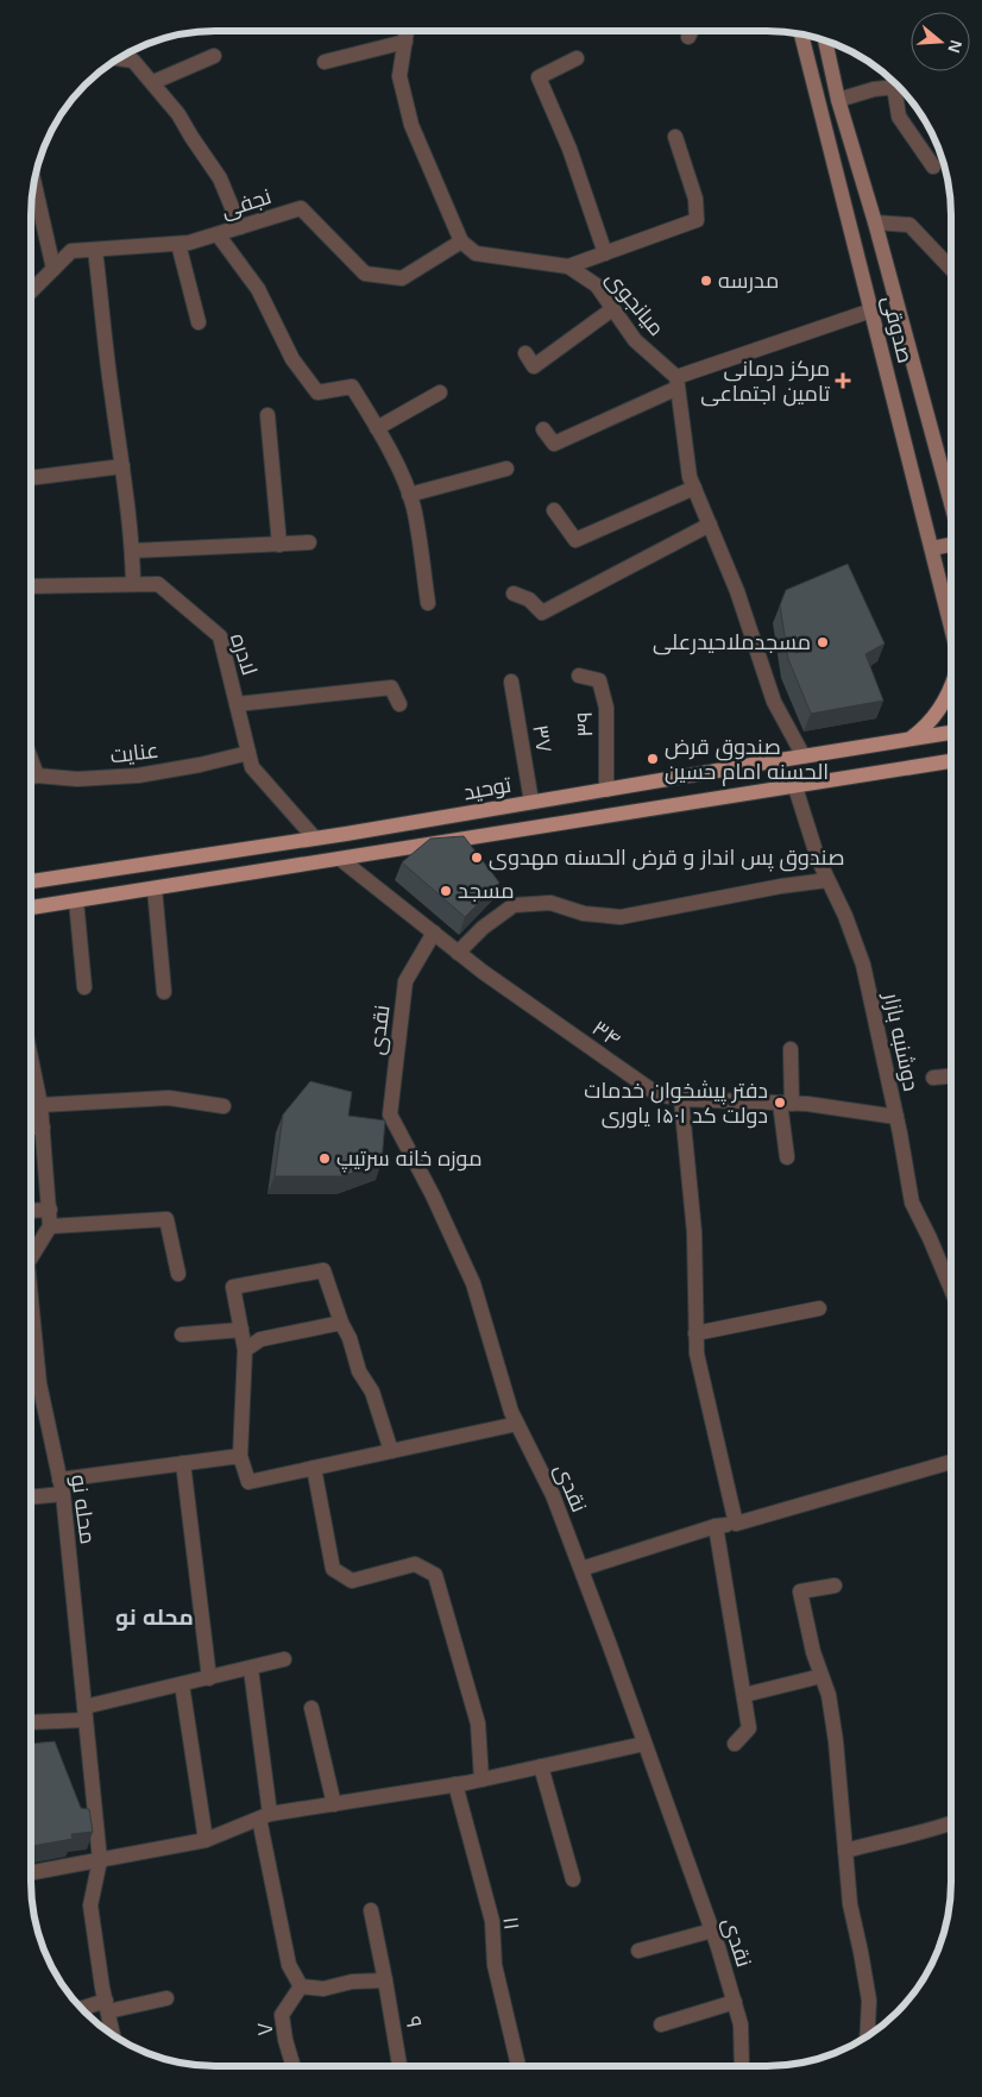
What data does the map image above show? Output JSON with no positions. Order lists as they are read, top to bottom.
{
  "streets": {
    "main road": ["صدوقی", "توحید"],
    "street": [
      "نجفی",
      "میانجوی",
      "لادره",
      "۳۹",
      "۳۷",
      "عنایت",
      "نقدی",
      "۳۴",
      "دوشنبه بازار",
      "محله نو",
      "۱۱",
      "۹",
      "۷"
    ]
  },
  "crossings": [
    ["نجفی", "میانجوی"],
    ["لادره", "عنایت"],
    ["لادره", "توحید"],
    ["۳۹", "توحید"],
    ["۳۷", "توحید"],
    ["نقدی", "۳۴"],
    ["۳۴", "دوشنبه بازار"]
  ],
  "districts": ["محله نو"],
  "places": {
    "other": [
      "مدرسه",
      "مسجدملاحیدرعلی",
      "صندوق قرض الحسنه امام حسین",
      "صندوق پس انداز و قرض الحسنه مهدوی",
      "مسجد",
      "دفتر پیشخوان خدمات دولت کد ۱۵۰۱ یاوری",
      "موزه خانه سرتیپ"
    ],
    "health": ["مرکز درمانی تامین اجتماعی"]
  },
  "north": "right"
}
